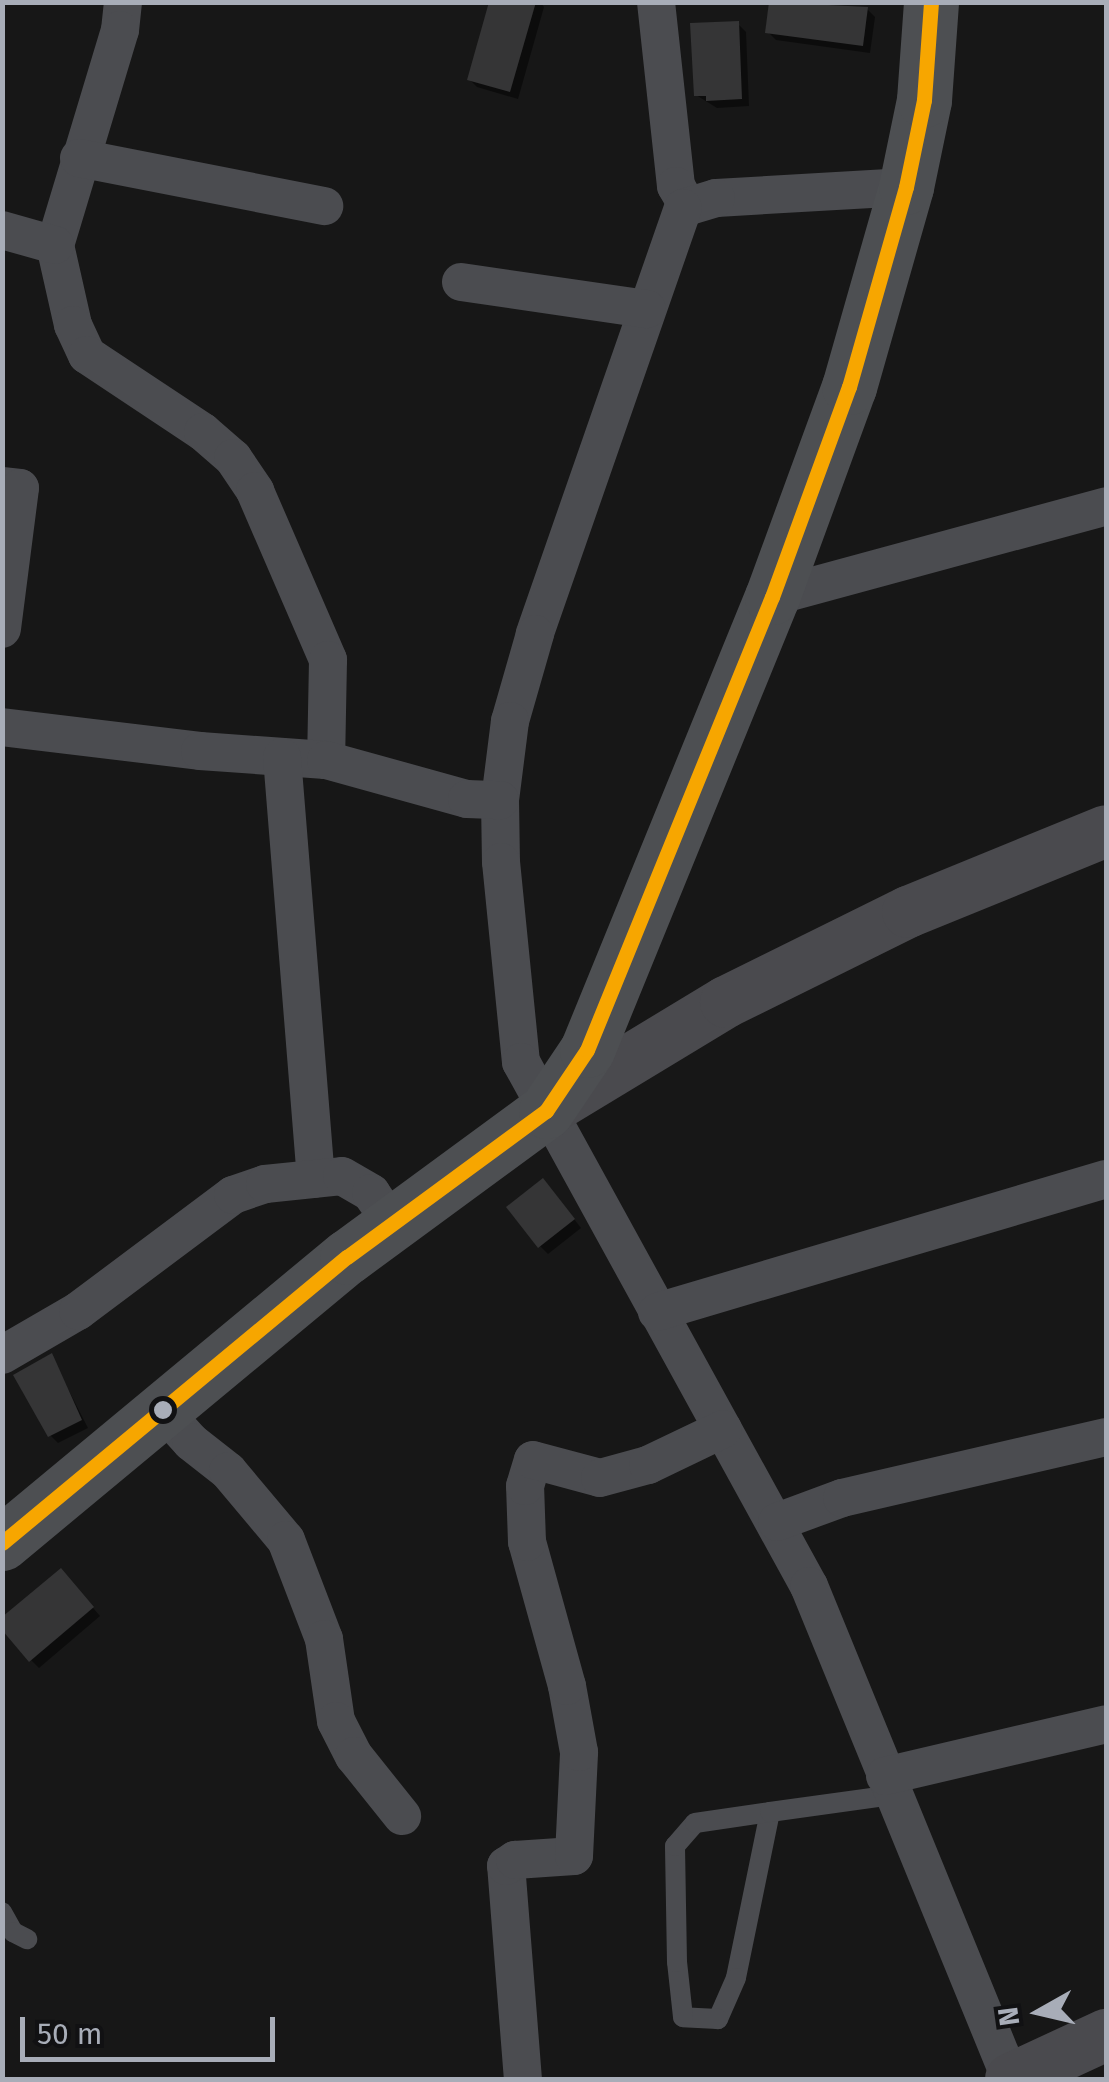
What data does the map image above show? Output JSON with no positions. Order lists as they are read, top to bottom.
{
  "scale_bar": "50 m",
  "north": "left"
}
